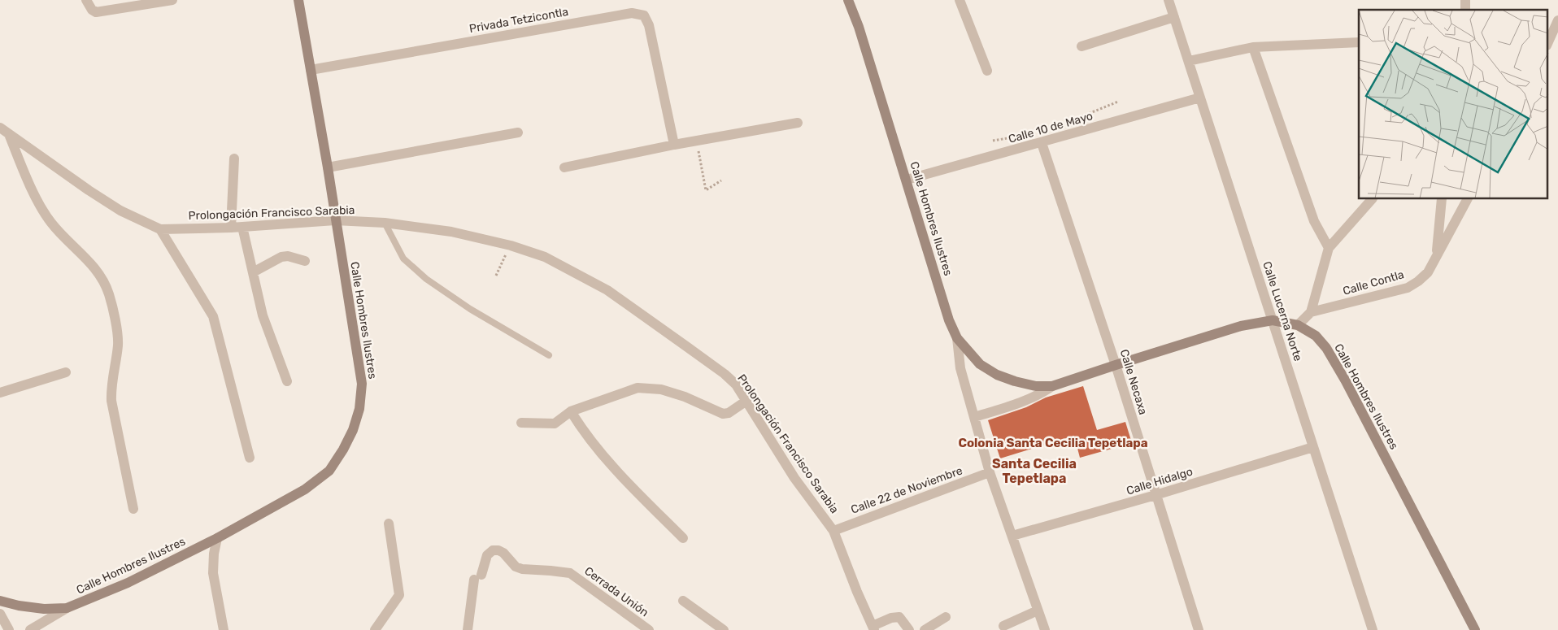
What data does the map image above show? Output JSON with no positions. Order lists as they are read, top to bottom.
{
  "streets": {
    "main road": ["Calle Hombres Ilustres"],
    "street": [
      "Privada Tetzicontla",
      "Calle 10 de Mayo",
      "Prolongación Francisco Sarabia",
      "Calle Contla",
      "Calle Lucerna Norte",
      "Calle Necaxa",
      "Calle Hidalgo",
      "Calle 22 de Noviembre",
      "Cerrada Unión"
    ]
  },
  "crossings": [
    ["Privada Tetzicontla", "Calle Hombres Ilustres"],
    ["Calle 10 de Mayo", "Calle Hombres Ilustres"],
    ["Calle 10 de Mayo", "Calle Lucerna Norte"],
    ["Calle 10 de Mayo", "Calle Necaxa"],
    ["Prolongación Francisco Sarabia", "Calle Hombres Ilustres"],
    ["Prolongación Francisco Sarabia", "Calle 22 de Noviembre"],
    ["Calle Hombres Ilustres", "Calle Lucerna Norte"],
    ["Calle Hombres Ilustres", "Calle Necaxa"],
    ["Calle Lucerna Norte", "Calle Hidalgo"],
    ["Calle Necaxa", "Calle Hidalgo"]
  ],
  "districts": ["Colonia Santa Cecilia Tepetlapa", "Santa Cecilia Tepetlapa"]
}
